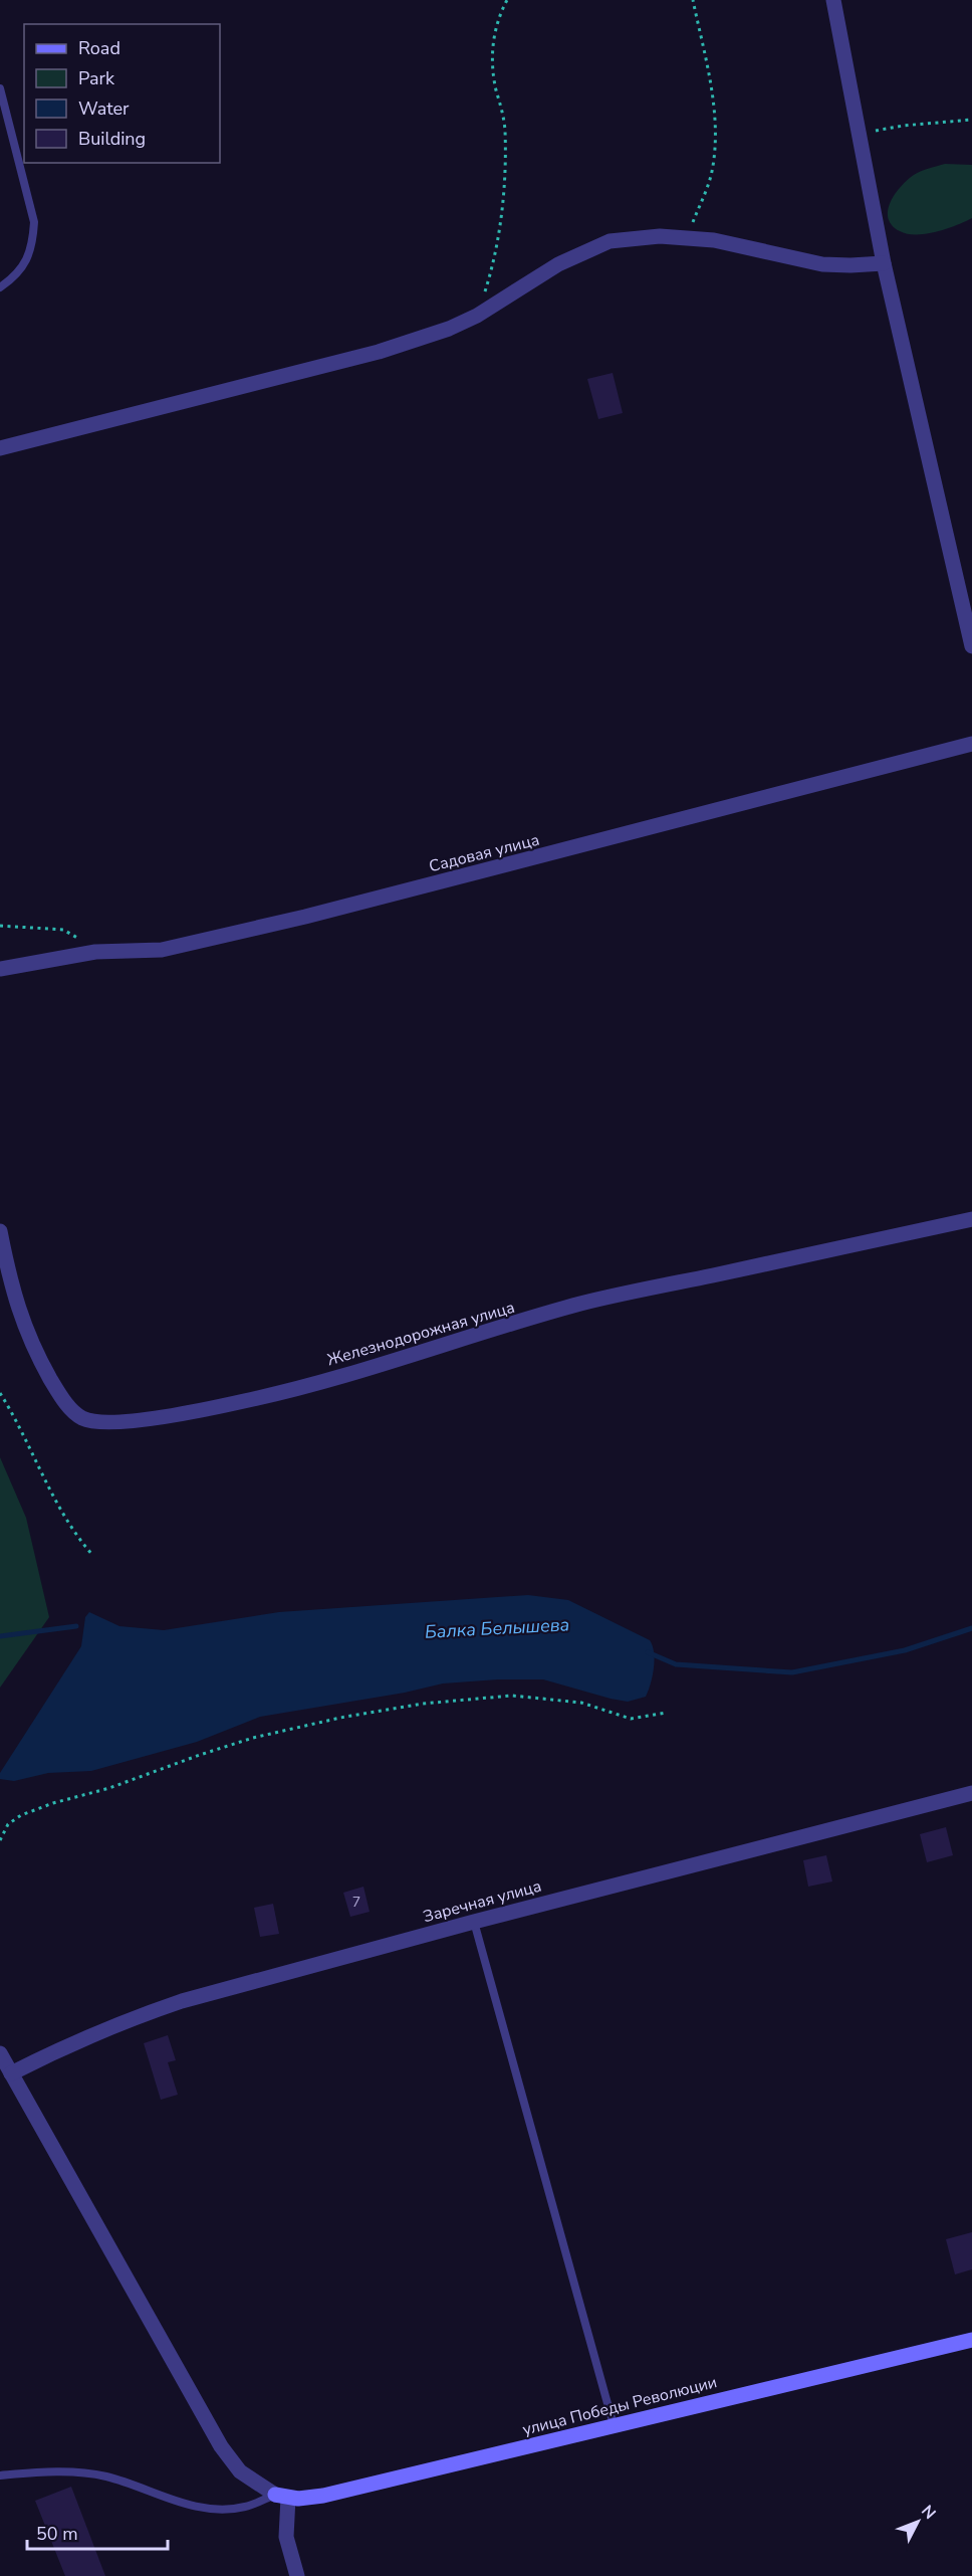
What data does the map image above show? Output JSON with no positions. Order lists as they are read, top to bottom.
{
  "streets": {
    "street": [
      "Садовая улица",
      "Железнодорожная улица",
      "Заречная улица",
      "улица Победы Революции"
    ]
  },
  "water": ["Балка Белышева"],
  "house_numbers": ["7"],
  "legend": [
    "Road",
    "Park",
    "Water",
    "Building"
  ],
  "scale_bar": "50 m",
  "north": "top right"
}
